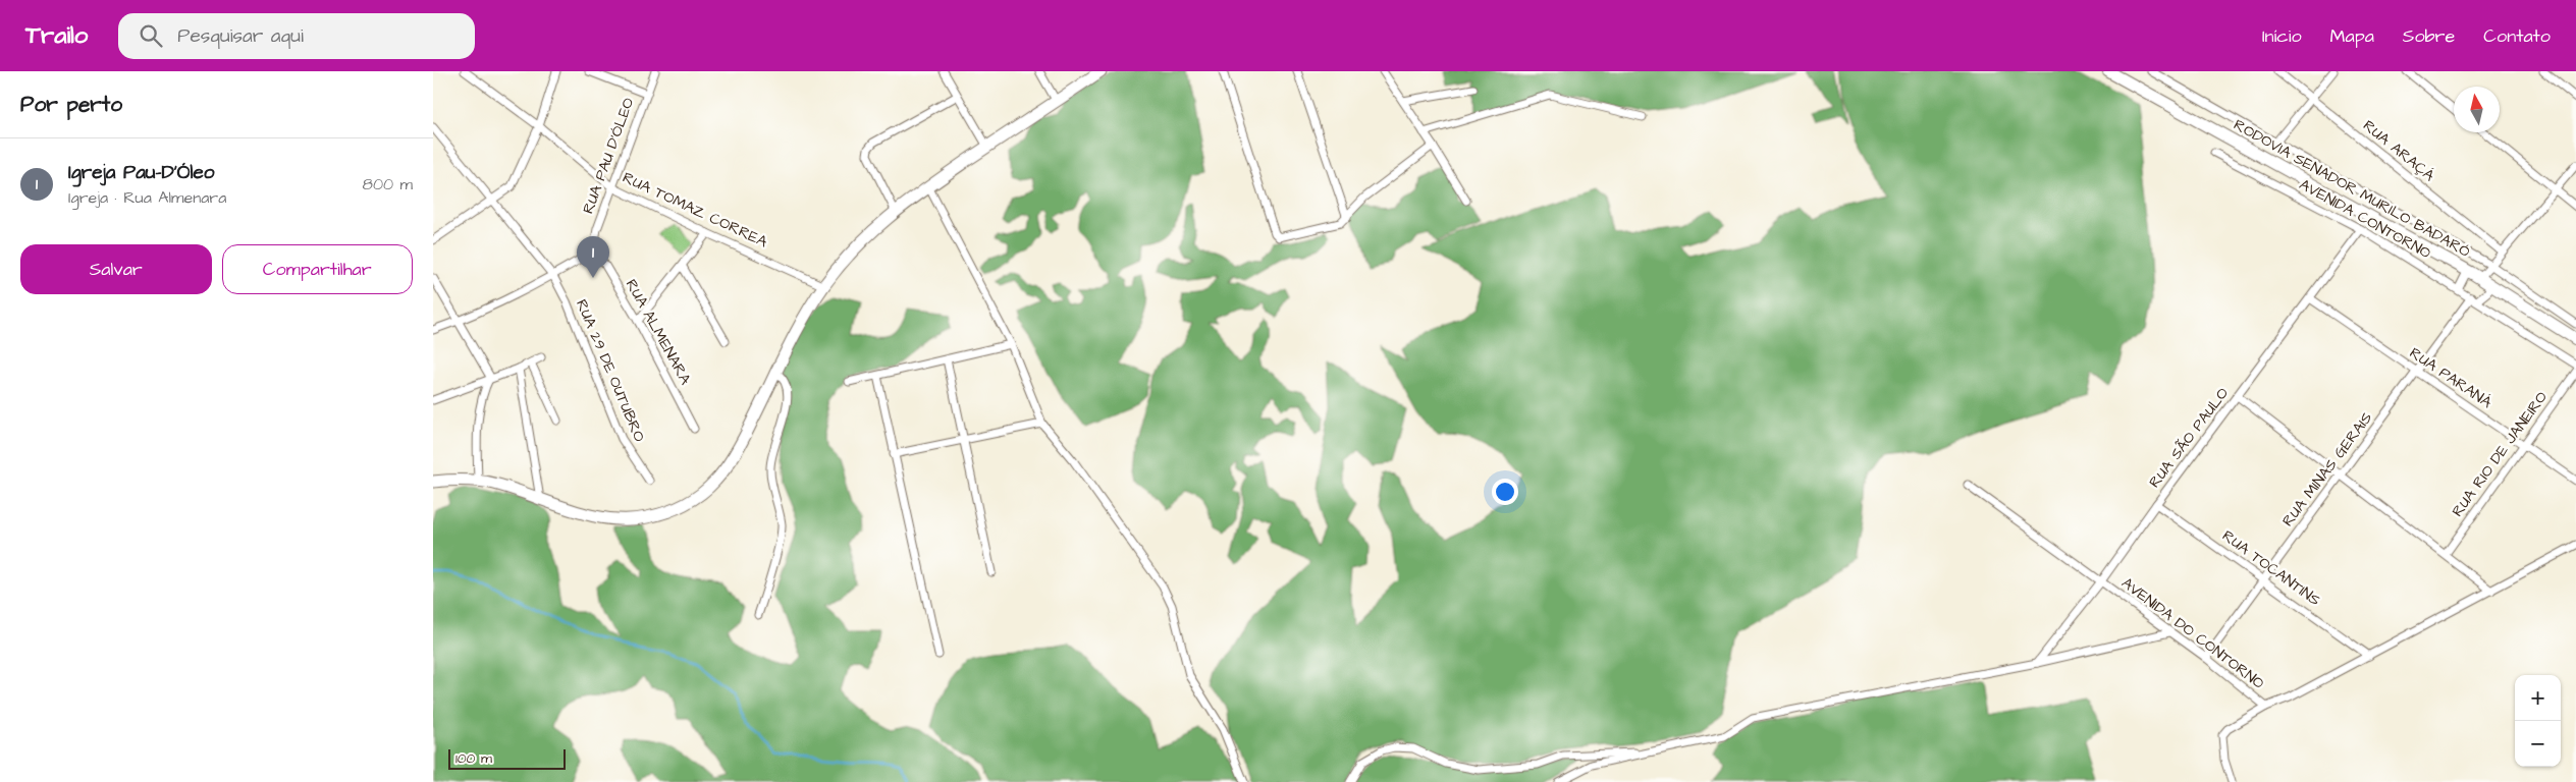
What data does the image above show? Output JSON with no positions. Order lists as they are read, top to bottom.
{
  "streets": {
    "main road": ["RODOVIA SENADOR MURILO BADARÓ"],
    "street": [
      "RUA ARAÇÁ",
      "RUA PAU D'ÓLEO",
      "RUA TOMAZ CORREA",
      "AVENIDA CONTORNO",
      "RUA ALMENARA",
      "RUA 29 DE OUTUBRO",
      "RUA PARANÁ",
      "RUA SÃO PAULO",
      "RUA RIO DE JANEIRO",
      "RUA MINAS GERAIS",
      "RUA TOCANTINS",
      "AVENIDA DO CONTORNO"
    ]
  },
  "crossings": [
    ["RUA PAU D'ÓLEO", "RUA TOMAZ CORREA"],
    ["RUA PAU D'ÓLEO", "RUA ALMENARA"],
    ["RODOVIA SENADOR MURILO BADARÓ", "RUA MINAS GERAIS"],
    ["AVENIDA CONTORNO", "RUA SÃO PAULO"],
    ["AVENIDA CONTORNO", "RUA MINAS GERAIS"],
    ["RUA PARANÁ", "RUA SÃO PAULO"],
    ["RUA PARANÁ", "RUA RIO DE JANEIRO"],
    ["RUA PARANÁ", "RUA MINAS GERAIS"],
    ["RUA SÃO PAULO", "RUA TOCANTINS"],
    ["RUA SÃO PAULO", "AVENIDA DO CONTORNO"],
    ["RUA MINAS GERAIS", "RUA TOCANTINS"],
    ["RUA MINAS GERAIS", "AVENIDA DO CONTORNO"],
    ["RUA TOCANTINS", "AVENIDA DO CONTORNO"]
  ],
  "scale_bar": "100 m",
  "north": "top",
  "page": {
    "header": "Trailo",
    "search": "Pesquisar aqui",
    "nav": [
      "Início",
      "Mapa",
      "Sobre",
      "Contato"
    ],
    "heading": "Por perto",
    "list": [
      {
        "mark": "1",
        "name": "Igreja Pau-D'Óleo",
        "note": "Igreja · Rua Almenara",
        "value": "800 m"
      }
    ],
    "buttons": ["Salvar", "Compartilhar"],
    "pins": "1",
    "map_buttons": ["+", "−"],
    "scale": "100 m"
  }
}
